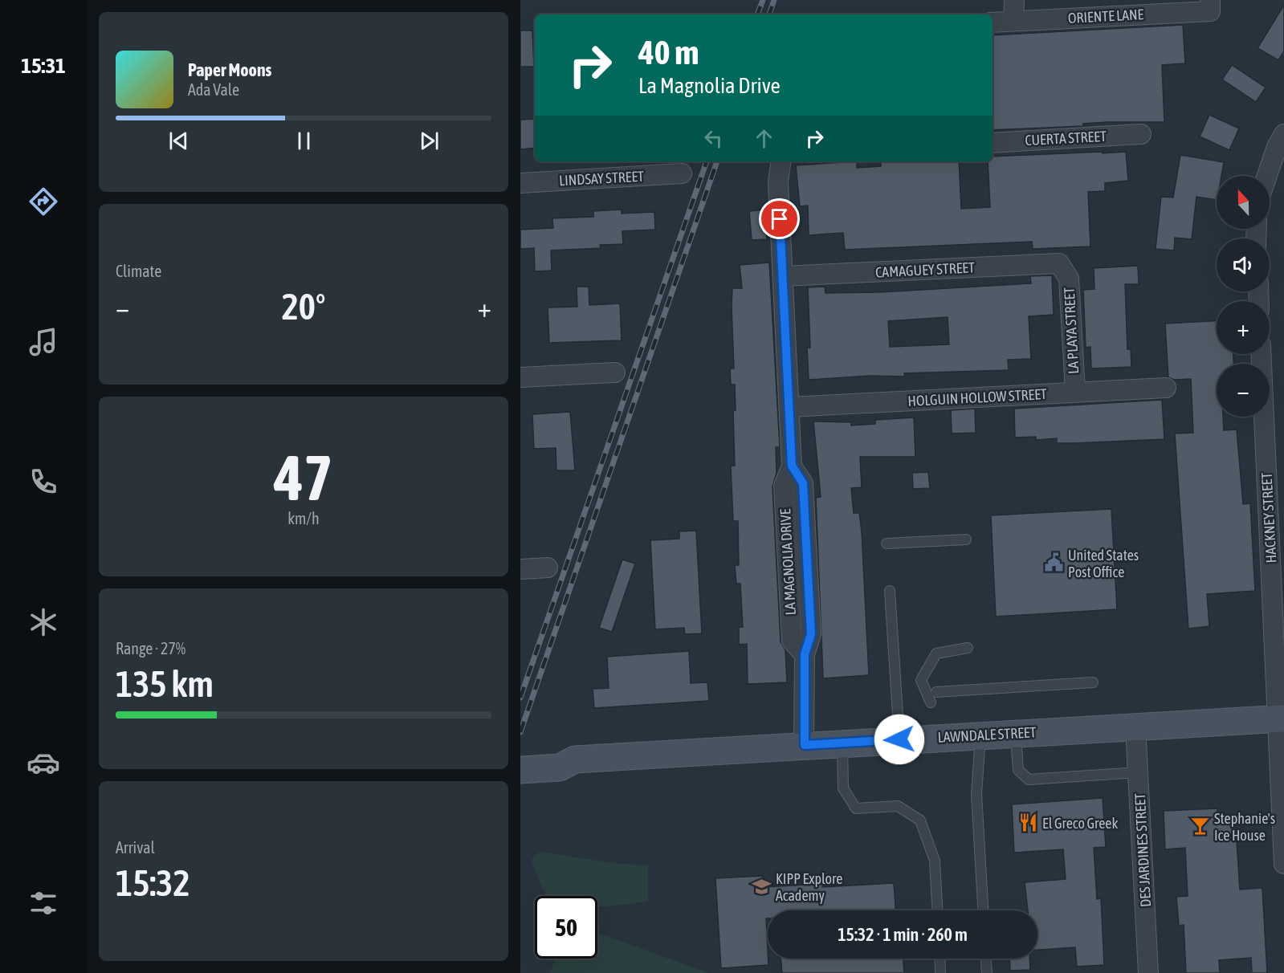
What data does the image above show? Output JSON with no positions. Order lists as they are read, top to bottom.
{
  "streets": {
    "main road": ["LAWNDALE STREET"],
    "street": [
      "ORIENTE LANE",
      "CUERTA STREET",
      "LINDSAY STREET",
      "CAMAGUEY STREET",
      "LA PLAYA STREET",
      "HOLGUIN HOLLOW STREET",
      "HACKNEY STREET",
      "LA MAGNOLIA DRIVE",
      "DES JARDINES STREET"
    ]
  },
  "crossings": [
    ["CAMAGUEY STREET", "LA PLAYA STREET"],
    ["CAMAGUEY STREET", "LA MAGNOLIA DRIVE"],
    ["LA PLAYA STREET", "HOLGUIN HOLLOW STREET"],
    ["HOLGUIN HOLLOW STREET", "LA MAGNOLIA DRIVE"],
    ["HACKNEY STREET", "LAWNDALE STREET"],
    ["LA MAGNOLIA DRIVE", "LAWNDALE STREET"],
    ["LAWNDALE STREET", "DES JARDINES STREET"]
  ],
  "places": {
    "public building": ["United States Post Office"],
    "restaurant": ["El Greco Greek"],
    "bar": ["Stephanie's Ice House"],
    "school or university": ["KIPP Explore Academy"]
  },
  "north": "top",
  "page": {
    "tabs": "15:31",
    "turn": ["40 m", "La Magnolia Drive"],
    "song": ["Paper Moons", "Ada Vale"],
    "map_buttons": ["+", "−"],
    "tile": [
      "Climate",
      ["47", "km/h"],
      ["Range · 27%", "135 km"],
      ["Arrival", "15:32"]
    ],
    "heat": ["−", "20°", "+"],
    "limit": "50",
    "trip": "15:32 · 1 min · 260 m"
  }
}
